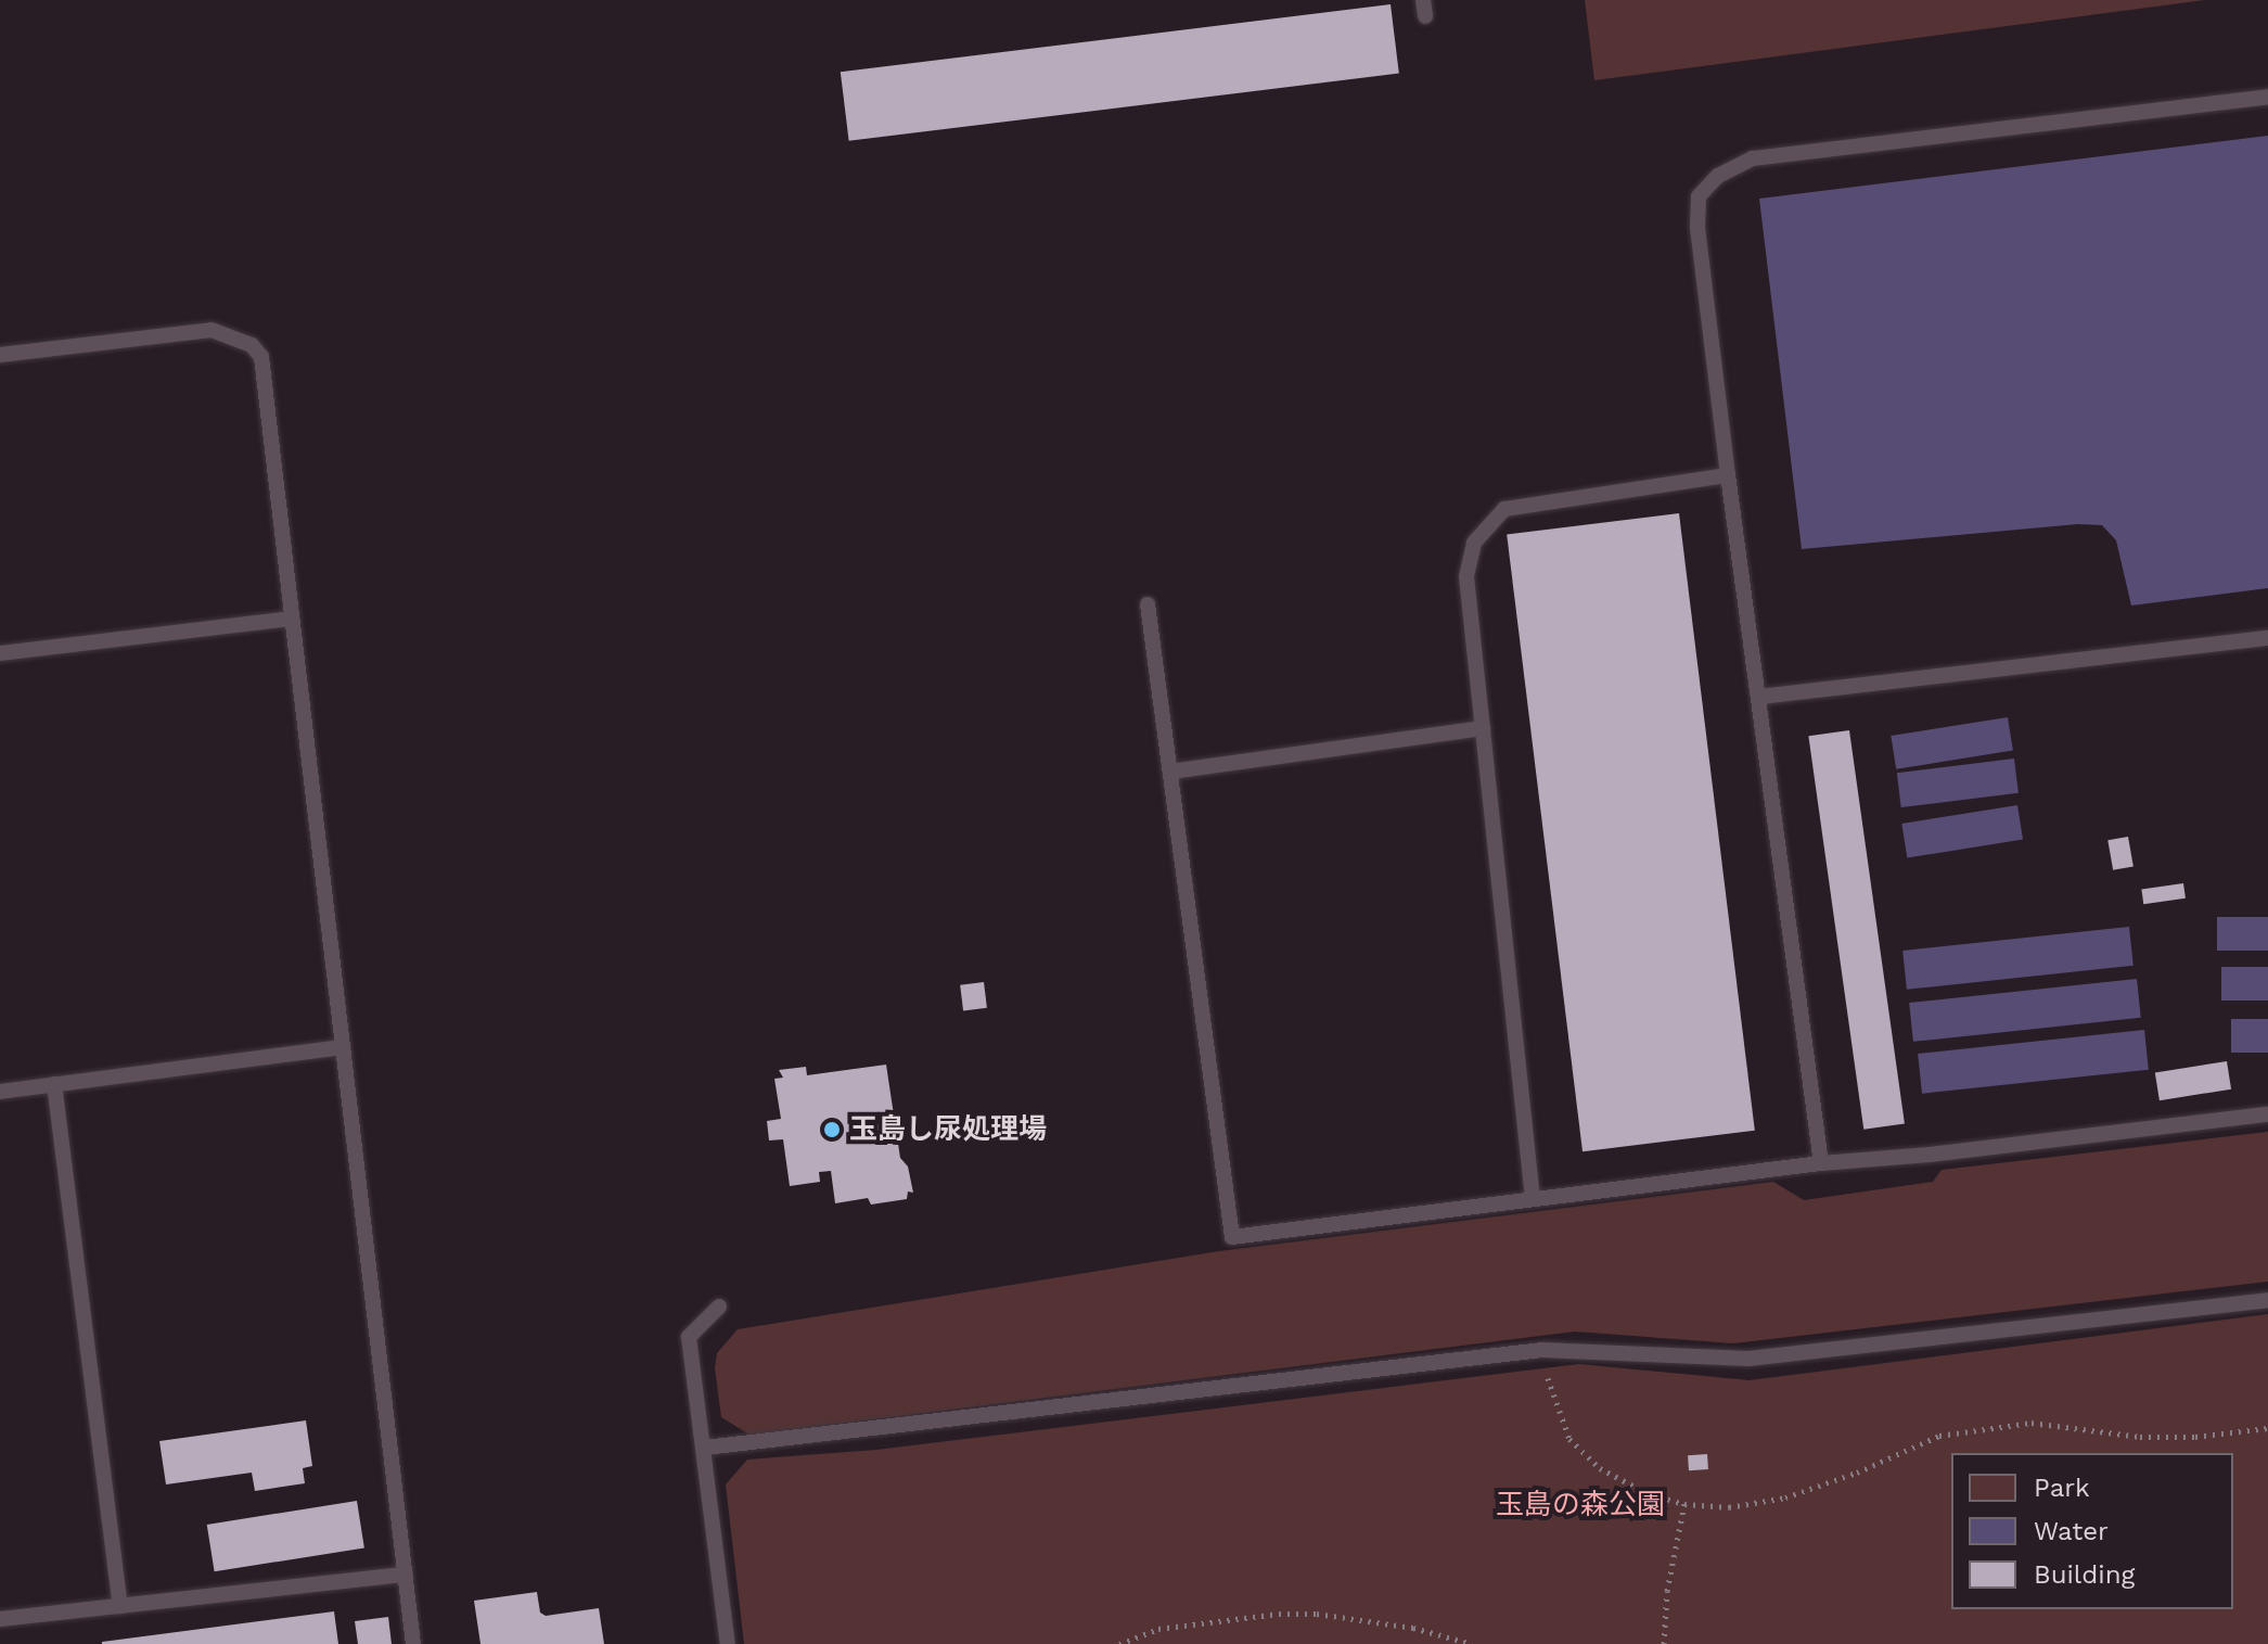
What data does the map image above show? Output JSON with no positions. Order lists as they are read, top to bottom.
{
  "parks": ["玉島の森公園"],
  "places": ["玉島し尿処理場"],
  "legend": ["Park", "Water", "Building"]
}
